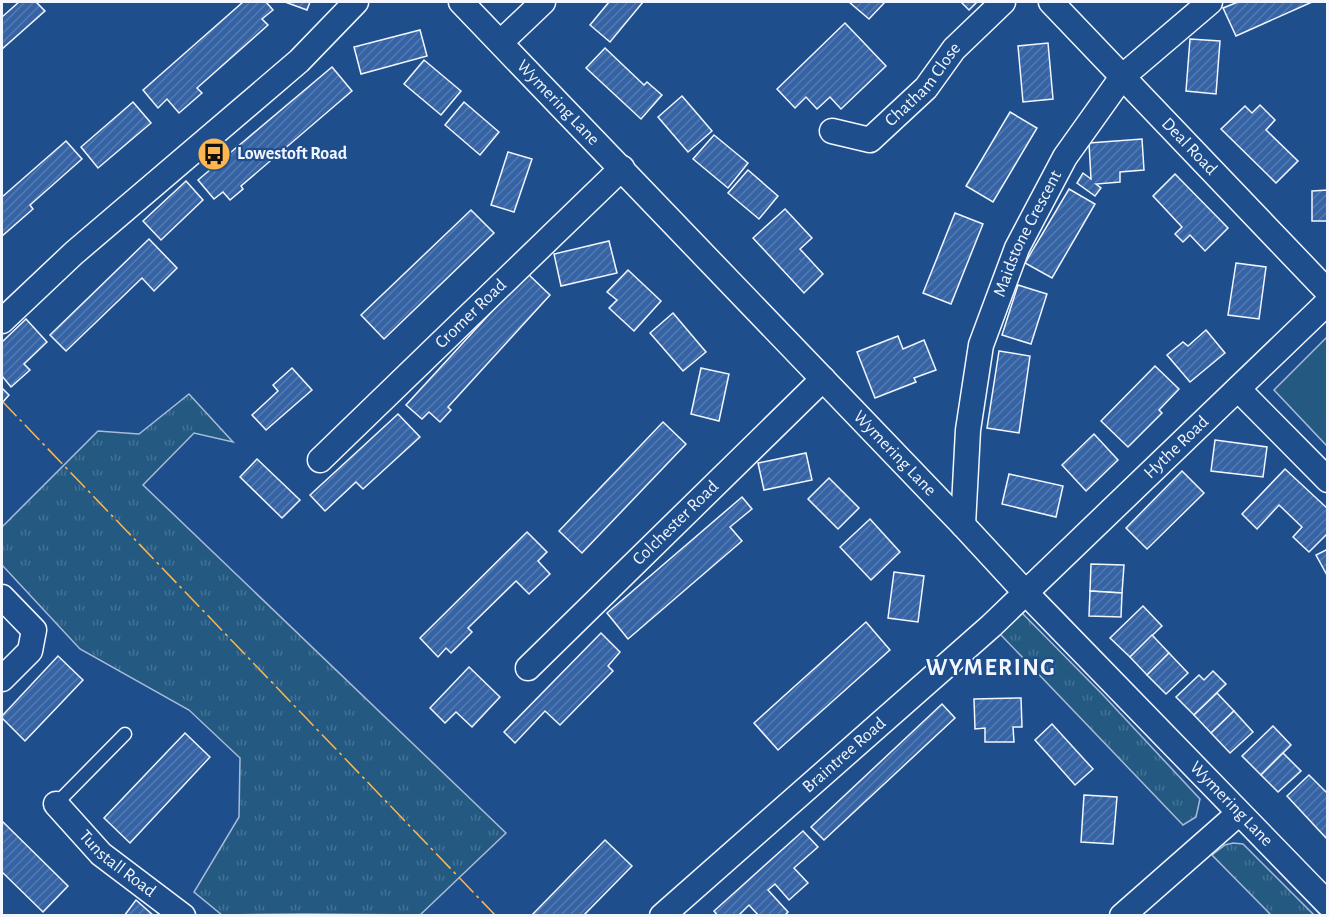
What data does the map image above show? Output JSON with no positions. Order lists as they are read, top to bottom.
{
  "streets": {
    "street": [
      "Chatham Close",
      "Wymering Lane",
      "Deal Road",
      "Maidstone Crescent",
      "Cromer Road",
      "Hythe Road",
      "Colchester Road",
      "Braintree Road",
      "Tunstall Road"
    ]
  },
  "crossings": [
    ["Wymering Lane", "Maidstone Crescent"],
    ["Wymering Lane", "Cromer Road"],
    ["Wymering Lane", "Hythe Road"],
    ["Wymering Lane", "Colchester Road"],
    ["Wymering Lane", "Braintree Road"],
    ["Deal Road", "Maidstone Crescent"],
    ["Hythe Road", "Braintree Road"]
  ],
  "districts": ["WYMERING"],
  "places": {
    "bus stop": ["Lowestoft Road"]
  }
}
